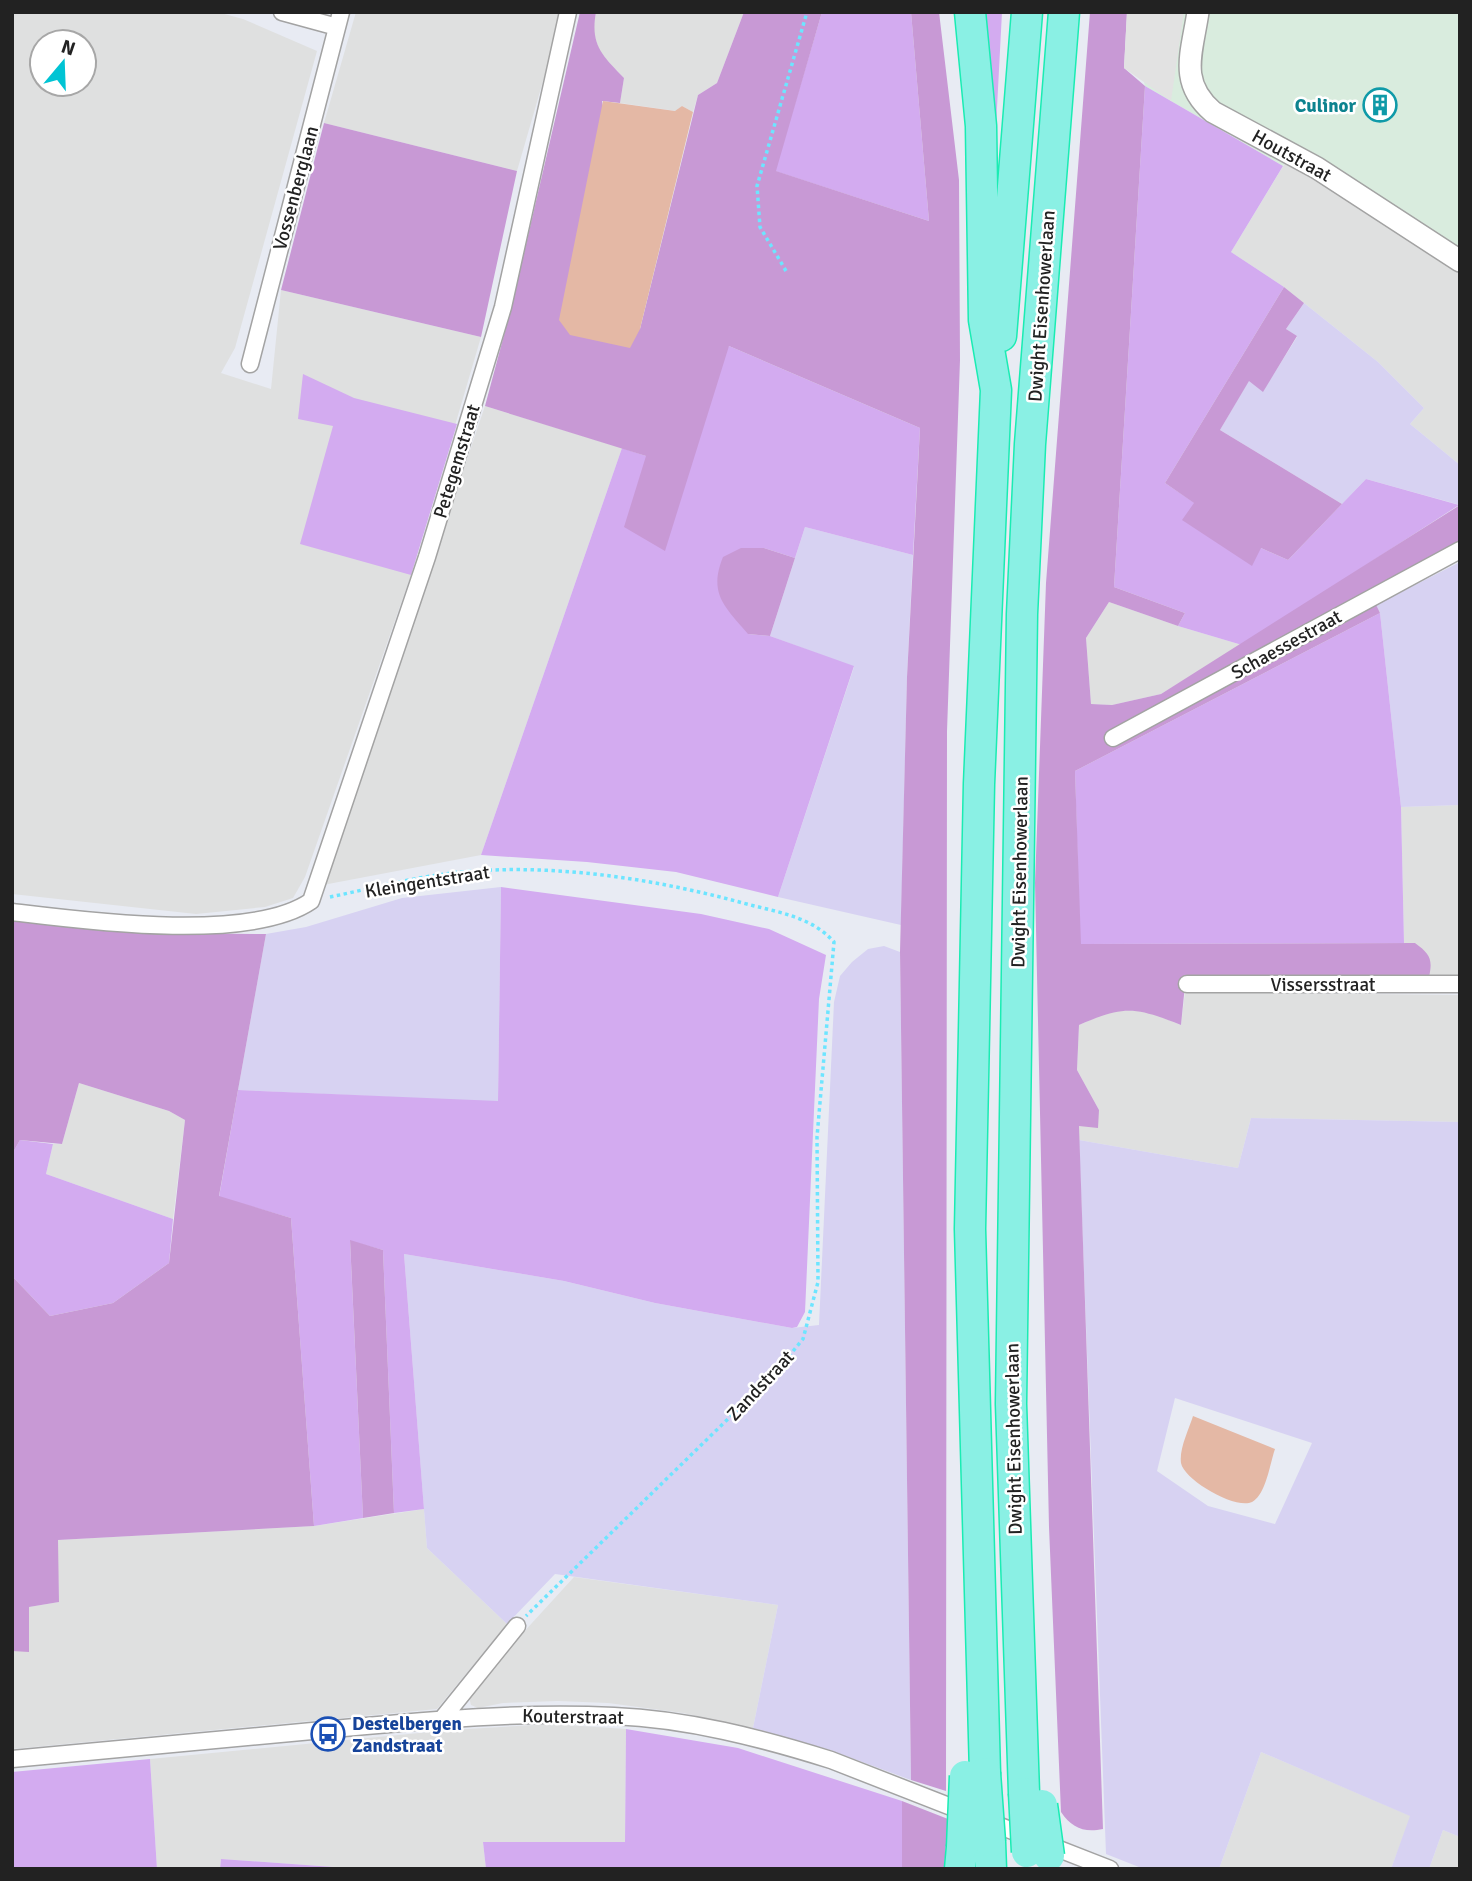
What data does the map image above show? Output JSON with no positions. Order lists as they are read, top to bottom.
{
  "streets": {
    "highway": ["Dwight Eisenhowerlaan"],
    "street": [
      "Houtstraat",
      "Vossenberglaan",
      "Petegemstraat",
      "Schaessestraat",
      "Vissersstraat",
      "Kouterstraat"
    ],
    "path": ["Kleingentstraat", "Zandstraat"]
  },
  "crossings": [
    ["Petegemstraat", "Kleingentstraat"],
    ["Kleingentstraat", "Zandstraat"]
  ],
  "places": {
    "building": ["Culinor"],
    "bus stop": ["Destelbergen Zandstraat"]
  },
  "north": "top"
}
